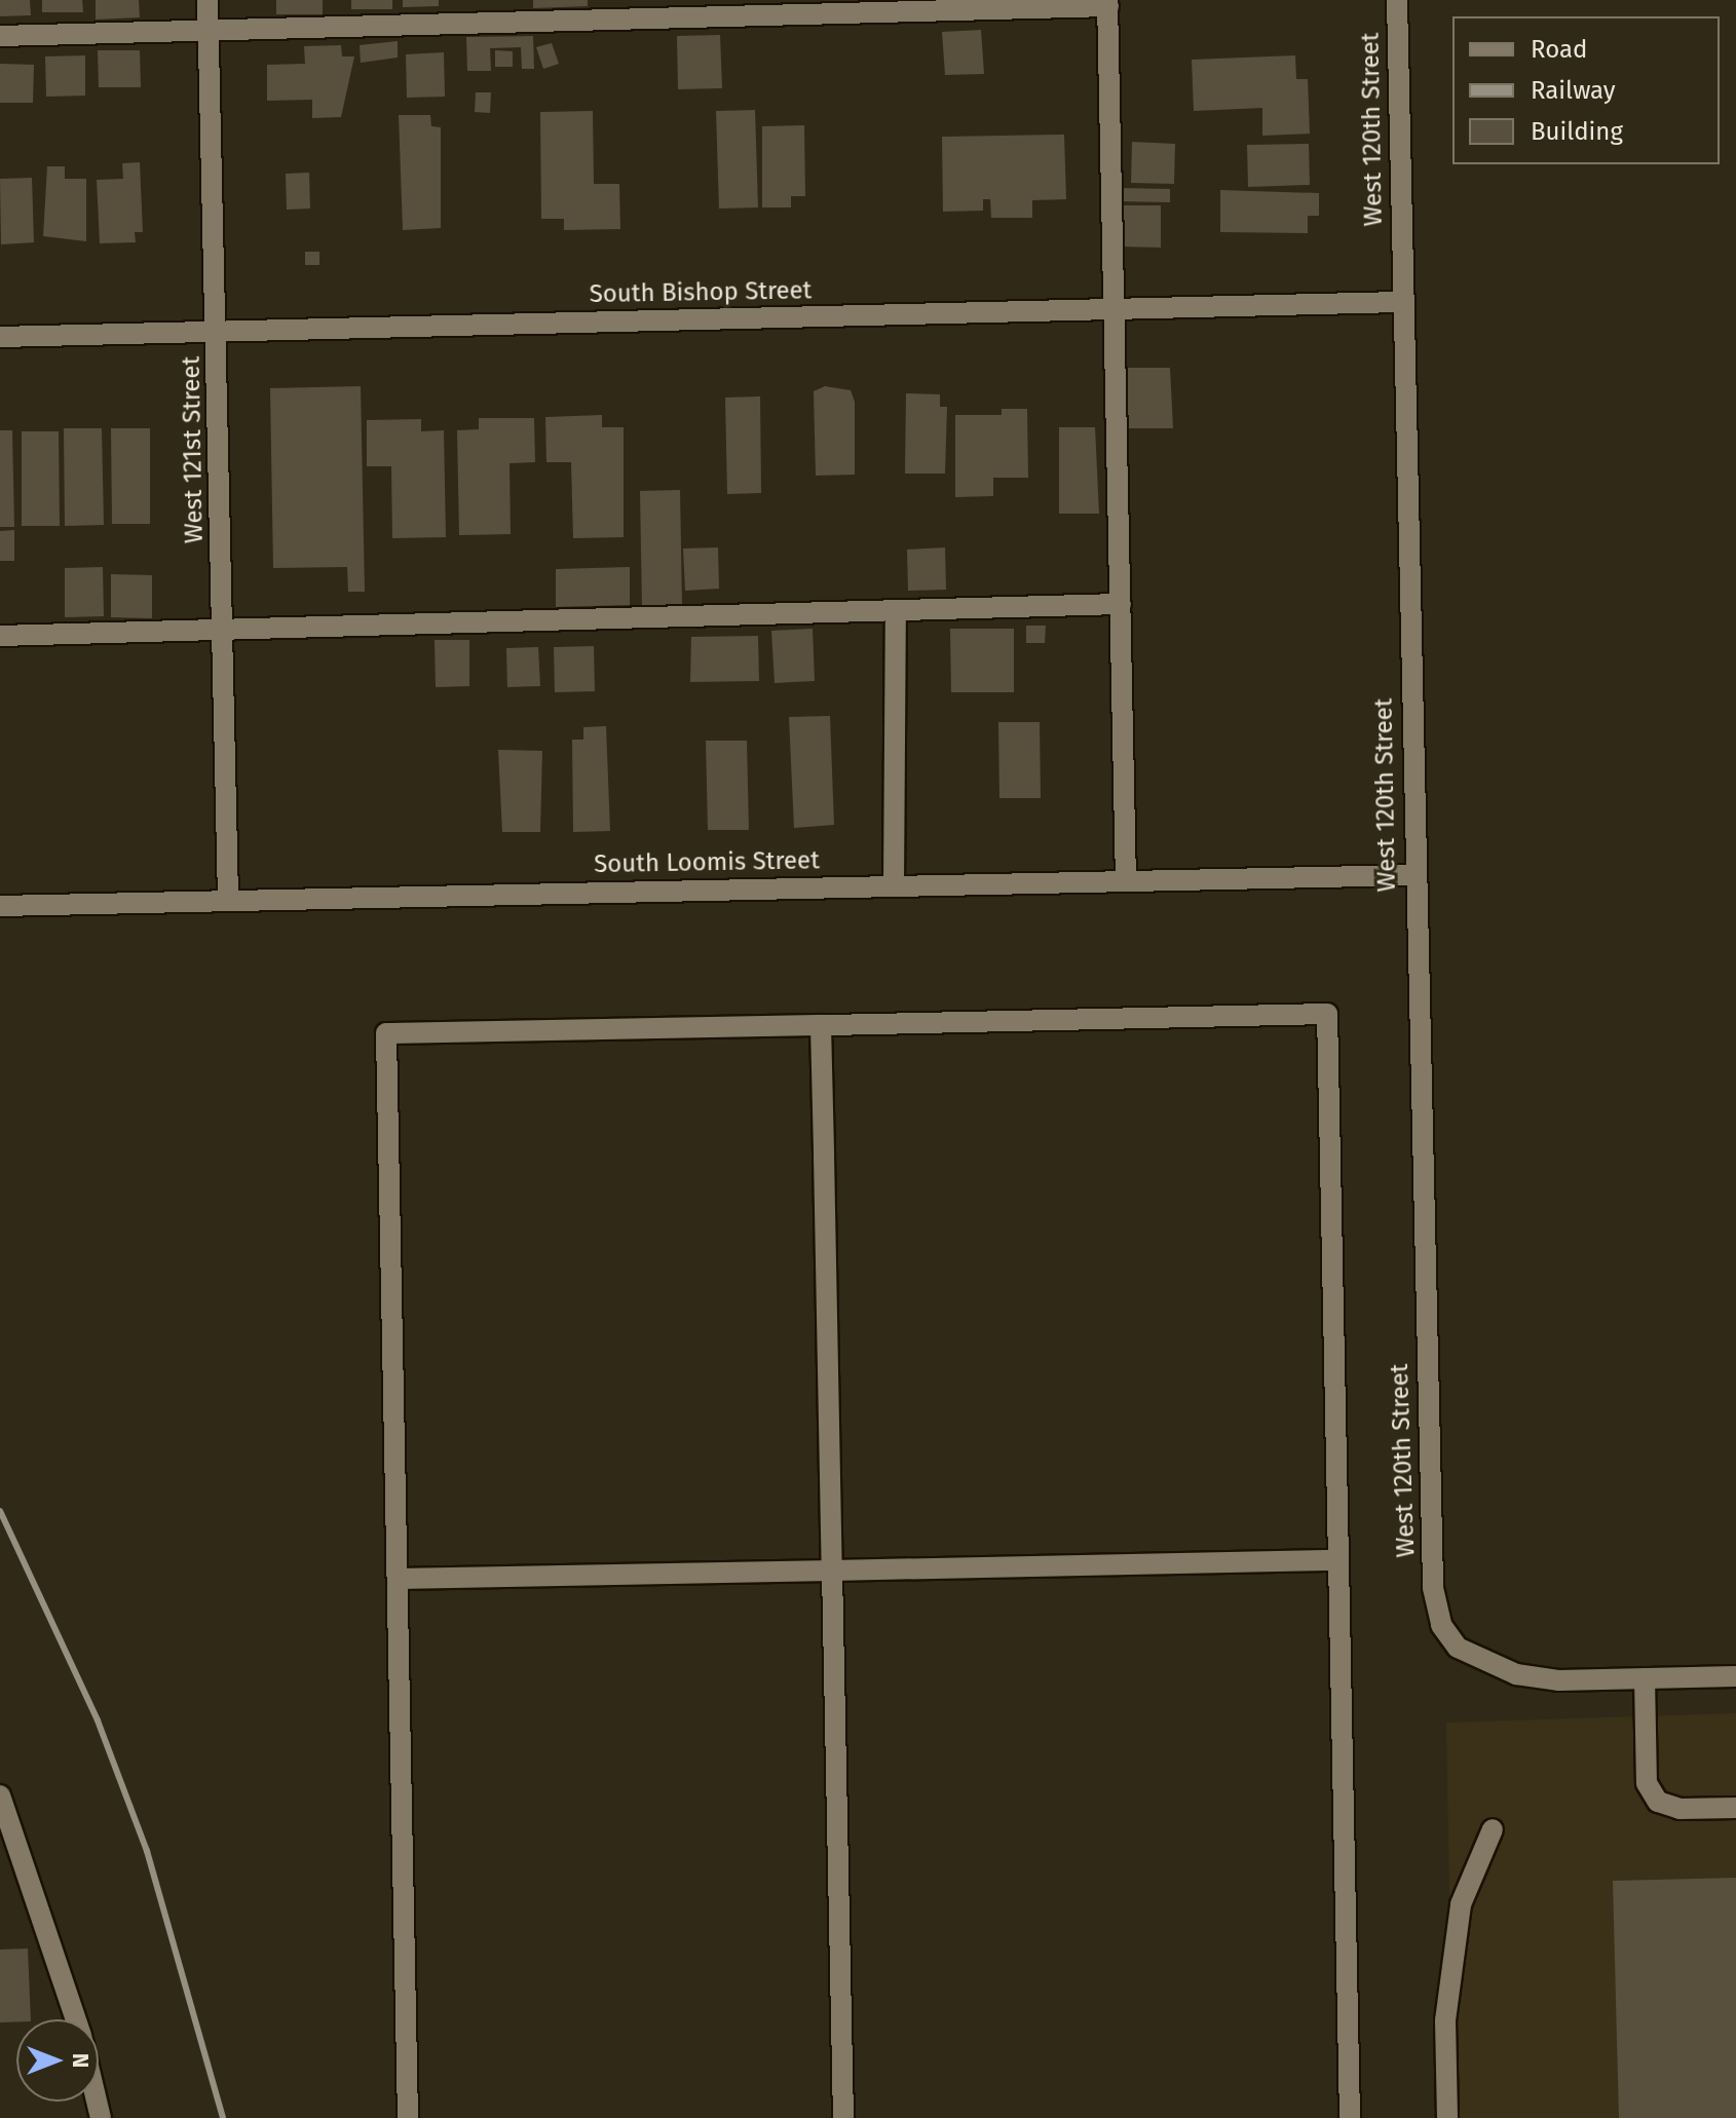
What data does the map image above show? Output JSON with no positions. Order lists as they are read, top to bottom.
{
  "streets": {
    "street": [
      "West 120th Street",
      "South Bishop Street",
      "West 121st Street",
      "South Loomis Street"
    ]
  },
  "crossings": [
    ["West 120th Street", "South Bishop Street"],
    ["West 120th Street", "South Loomis Street"],
    ["South Bishop Street", "West 121st Street"],
    ["West 121st Street", "South Loomis Street"]
  ],
  "legend": ["Road", "Railway", "Building"],
  "north": "right"
}
